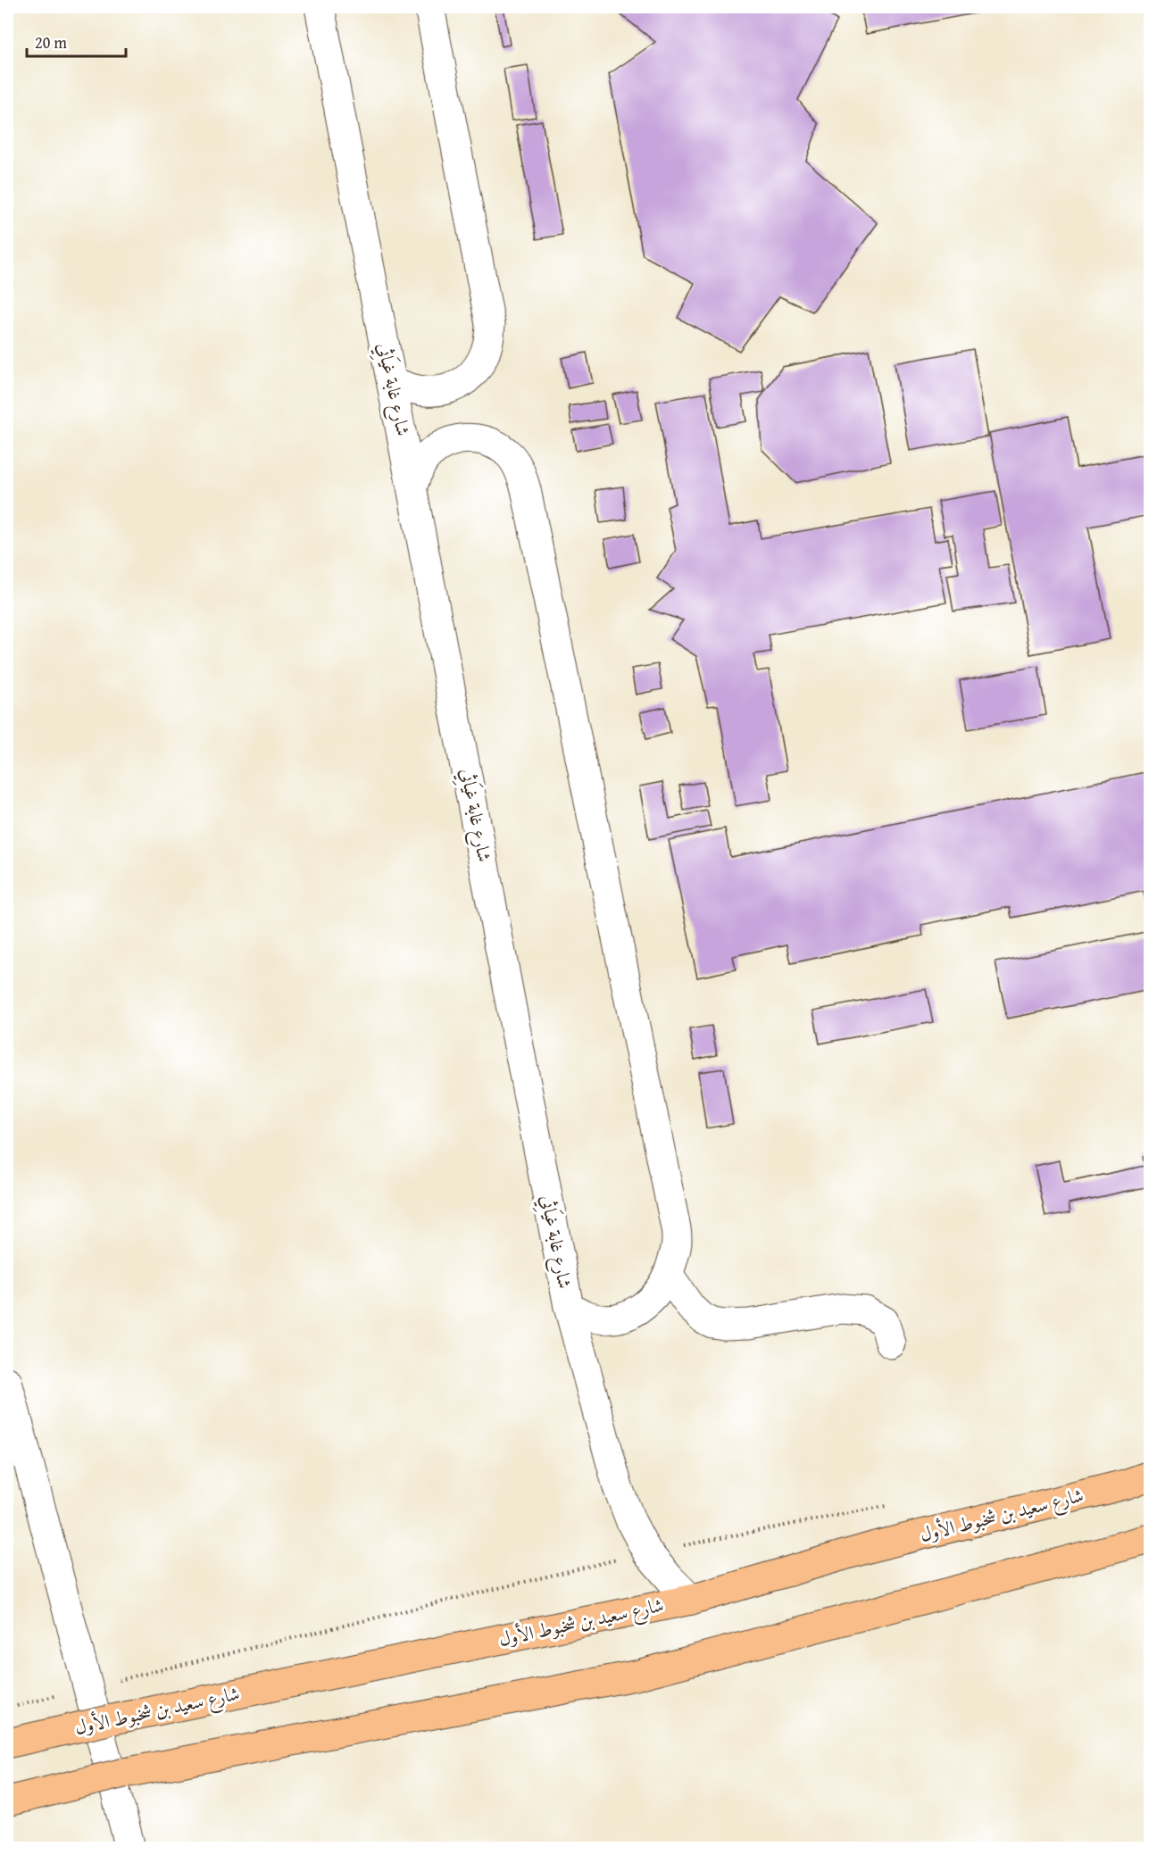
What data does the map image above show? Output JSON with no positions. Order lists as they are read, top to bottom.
{
  "streets": {
    "main road": ["شارع سعيد بن شخبوط الأول"],
    "street": ["شارع غابة غيَاثِي"]
  },
  "crossings": [
    ["شارع غابة غيَاثِي", "شارع سعيد بن شخبوط الأول"]
  ],
  "scale_bar": "20 m"
}
